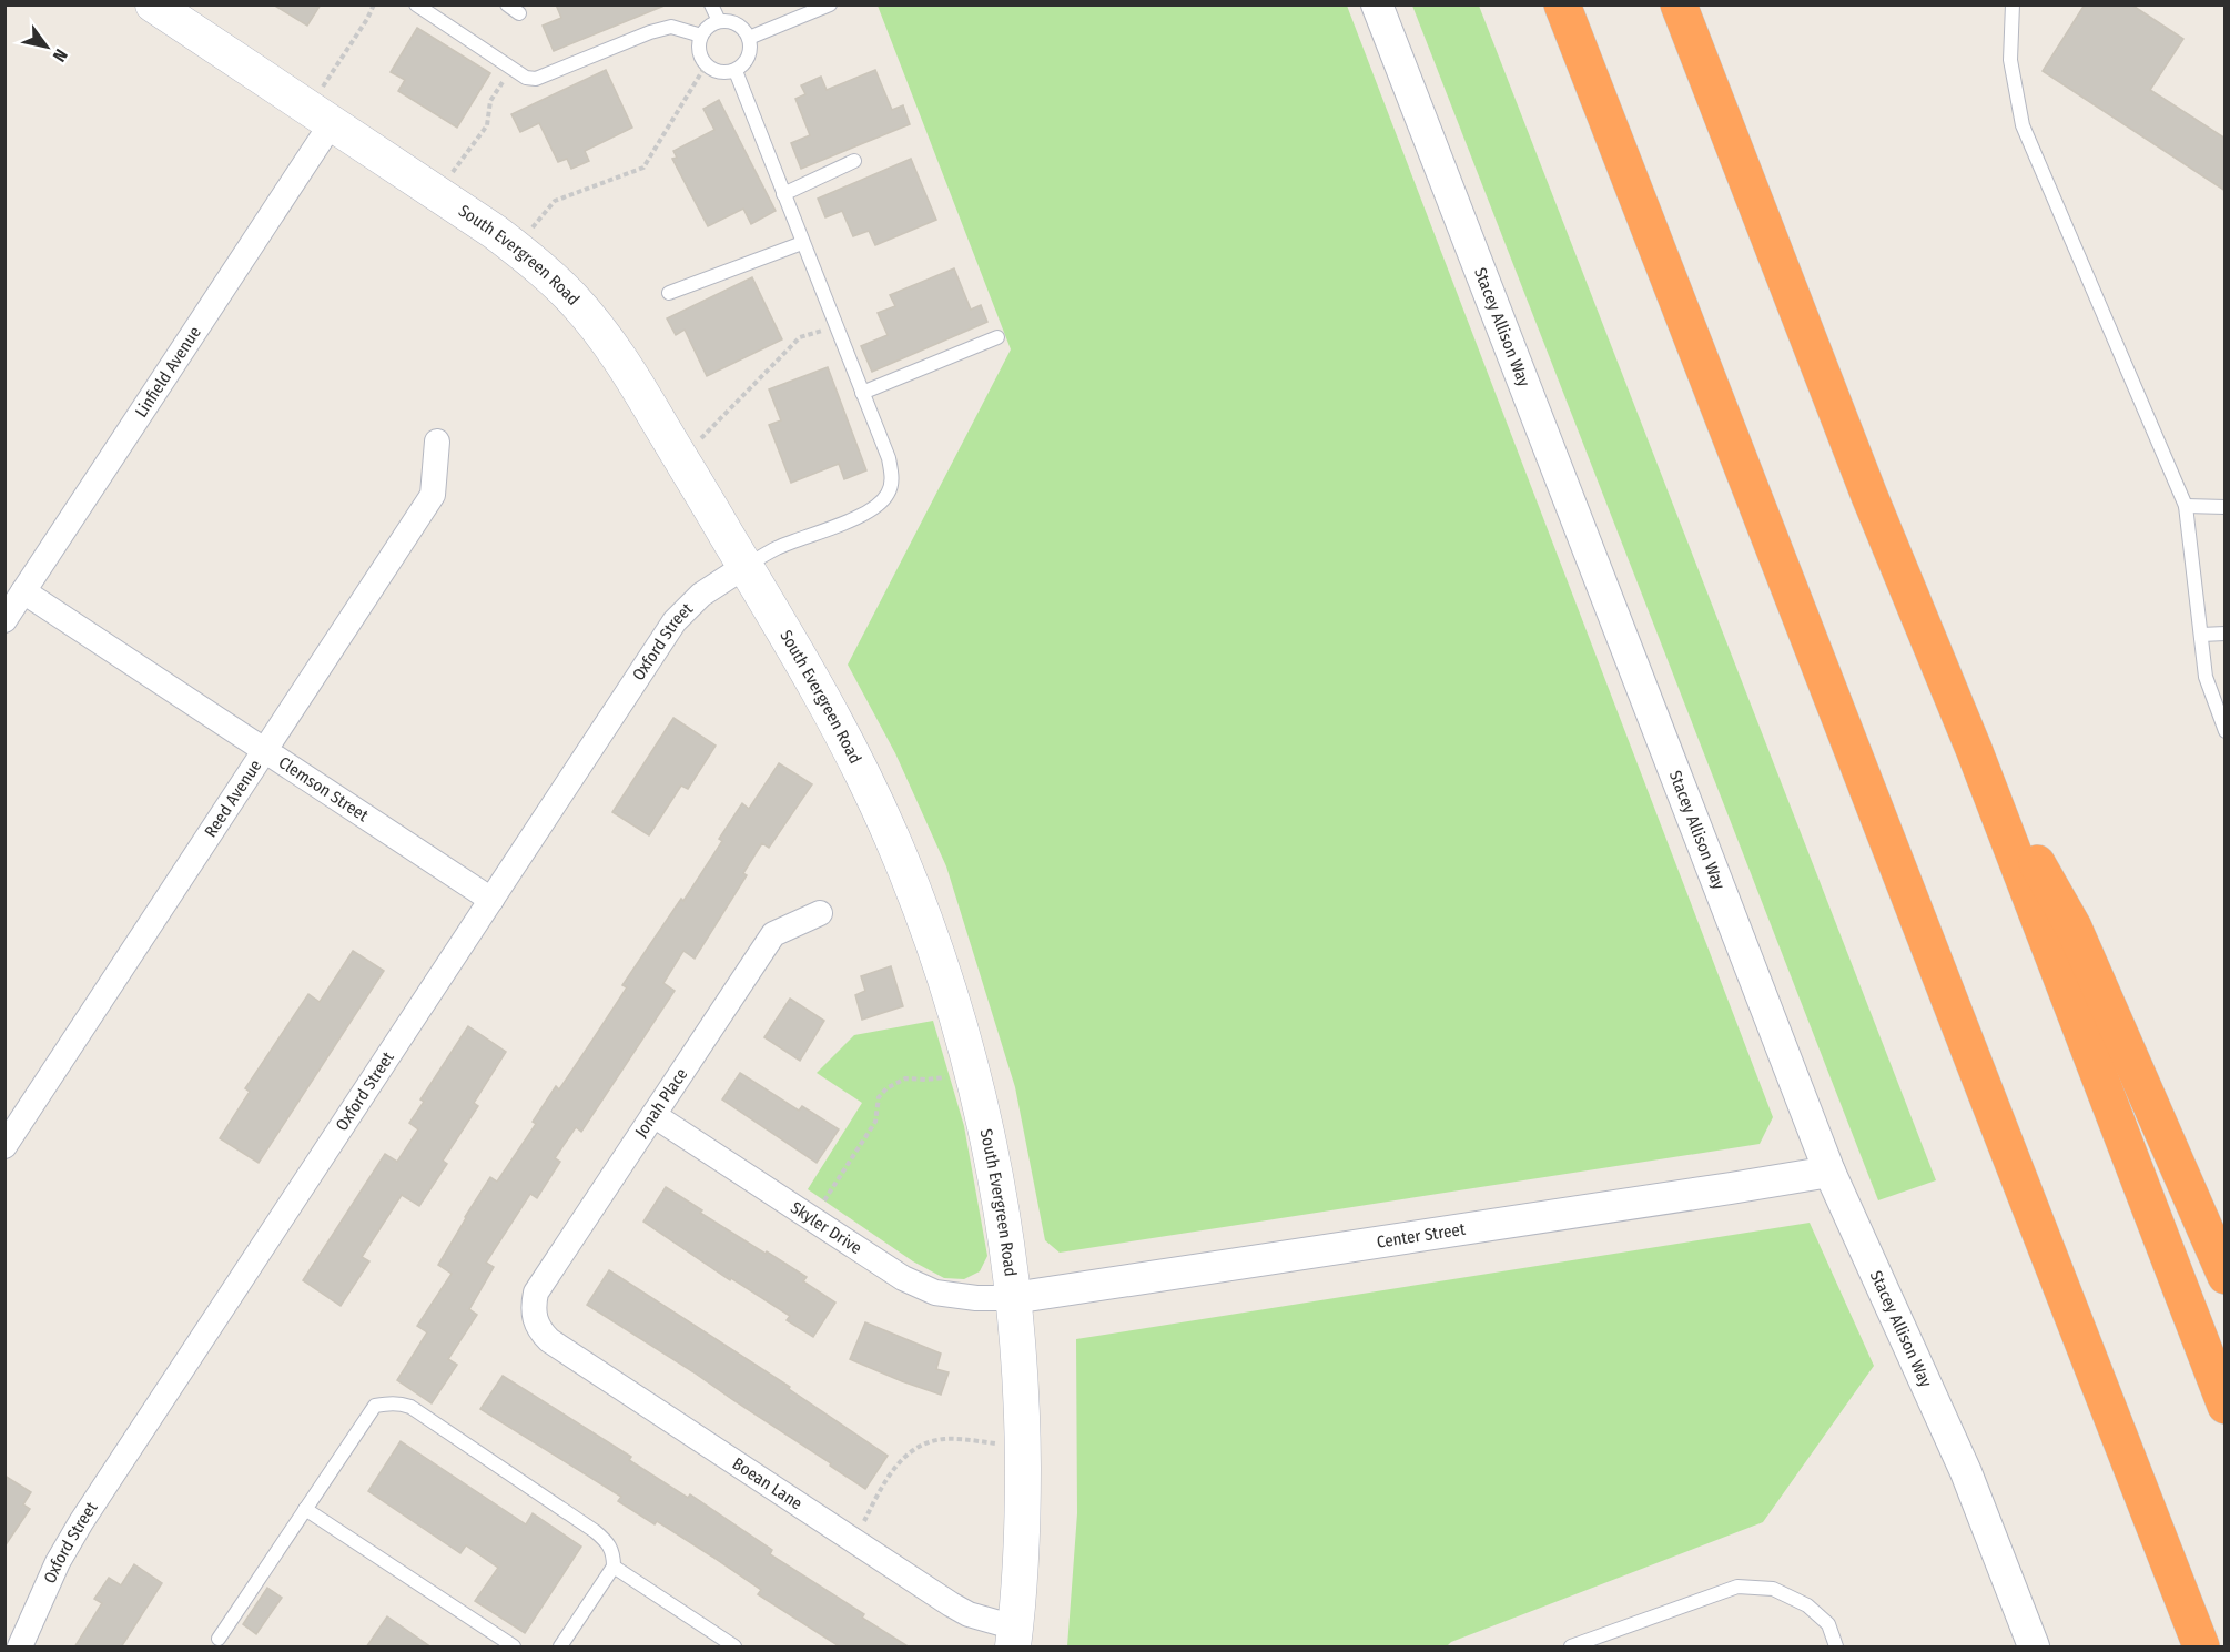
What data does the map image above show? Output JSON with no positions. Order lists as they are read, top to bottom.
{
  "streets": {
    "main road": ["South Evergreen Road"],
    "street": [
      "Stacey Allison Way",
      "Linfield Avenue",
      "Oxford Street",
      "Clemson Street",
      "Reed Avenue",
      "Jonah Place",
      "Skyler Drive",
      "Center Street",
      "Boean Lane"
    ]
  },
  "crossings": [
    ["South Evergreen Road", "Linfield Avenue"],
    ["South Evergreen Road", "Oxford Street"],
    ["South Evergreen Road", "Skyler Drive"],
    ["South Evergreen Road", "Center Street"],
    ["South Evergreen Road", "Boean Lane"],
    ["Stacey Allison Way", "Center Street"],
    ["Linfield Avenue", "Clemson Street"],
    ["Oxford Street", "Clemson Street"],
    ["Clemson Street", "Reed Avenue"],
    ["Jonah Place", "Skyler Drive"],
    ["Jonah Place", "Boean Lane"],
    ["Skyler Drive", "Center Street"]
  ],
  "north": "bottom right"
}
